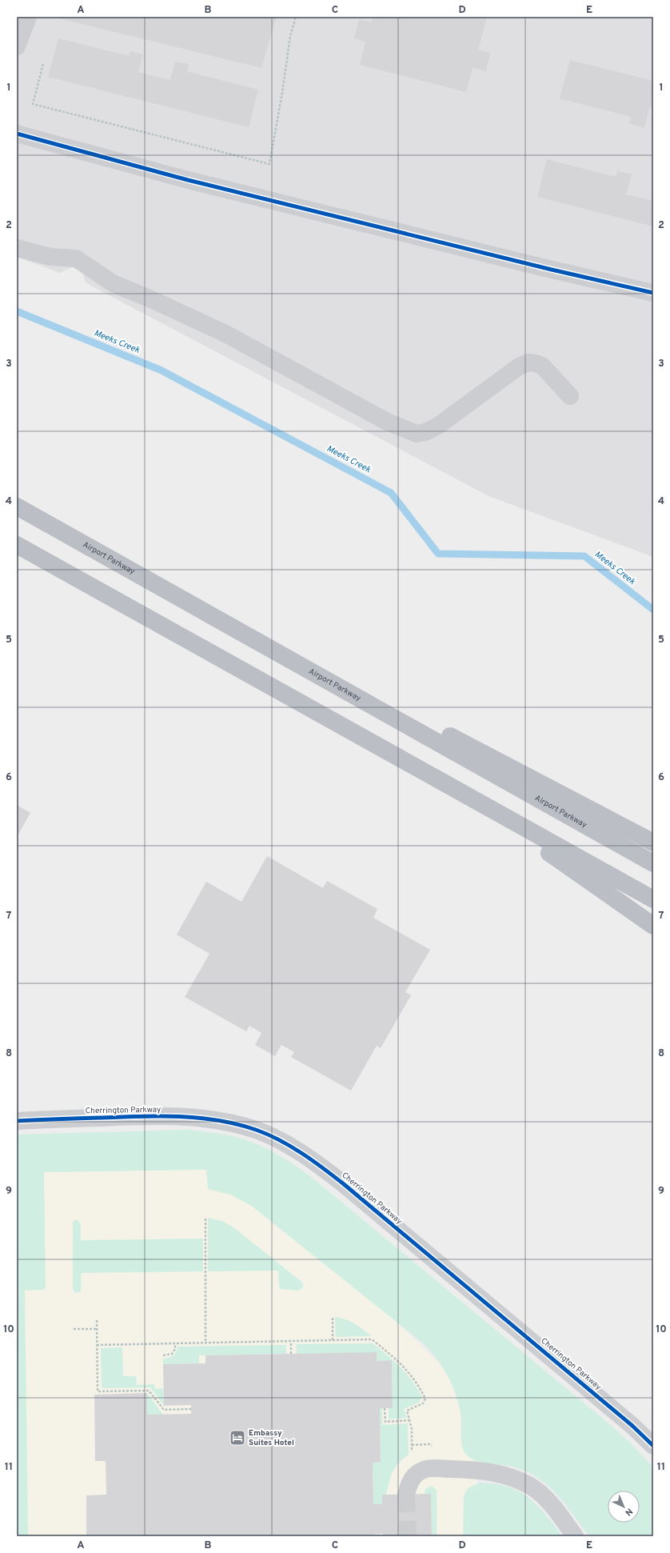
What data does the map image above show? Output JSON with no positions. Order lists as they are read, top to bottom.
{
  "streets": {
    "highway": ["Airport Parkway"],
    "street": ["Cherrington Parkway"]
  },
  "water": ["Meeks Creek"],
  "places": {
    "hotel": ["Embassy Suites Hotel"]
  },
  "north": "bottom right",
  "grid": {
    "columns": [
      "A",
      "B",
      "C",
      "D",
      "E"
    ],
    "rows": [
      "1",
      "2",
      "3",
      "4",
      "5",
      "6",
      "7",
      "8",
      "9",
      "10",
      "11"
    ]
  }
}
